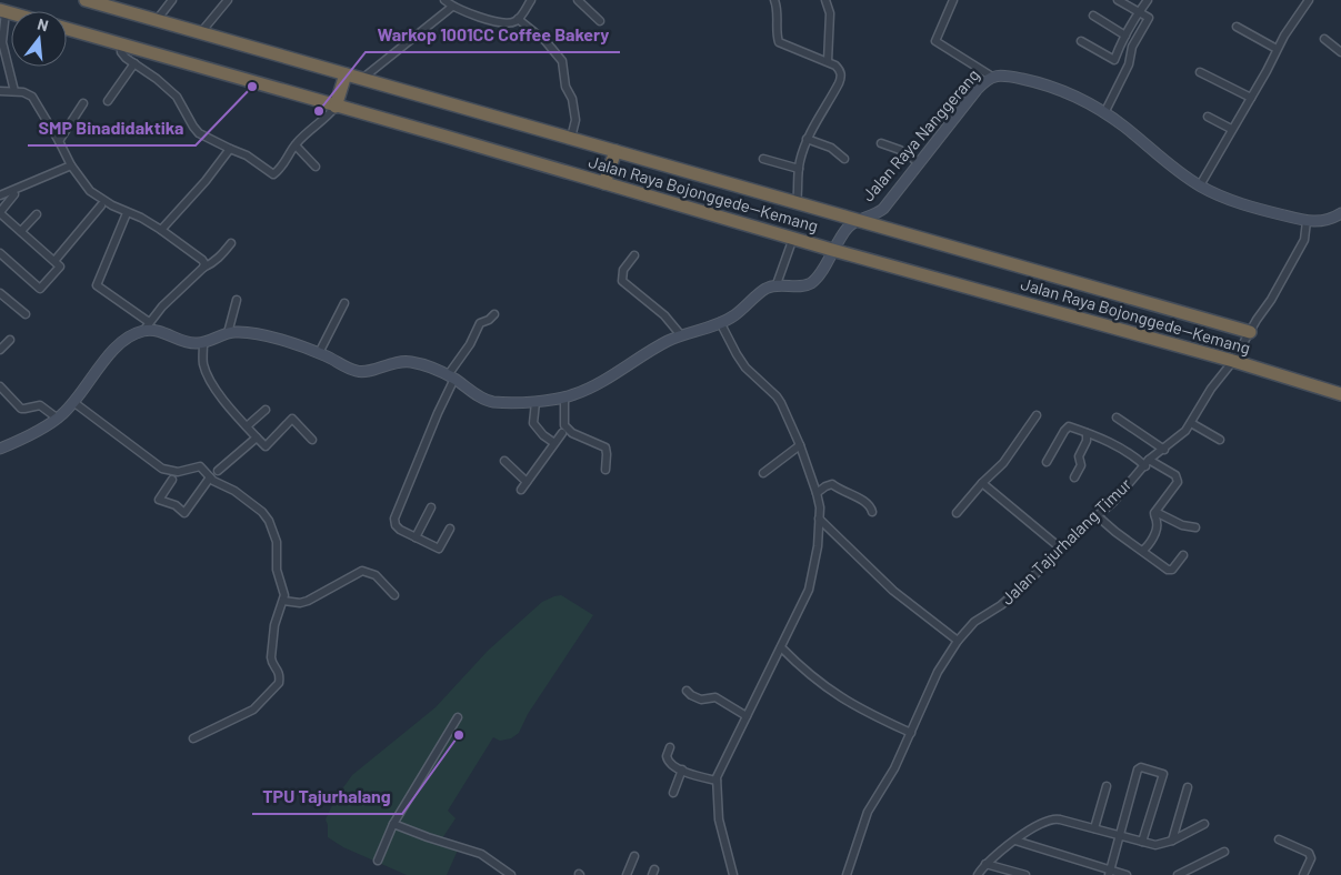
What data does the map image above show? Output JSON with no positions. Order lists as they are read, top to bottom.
{
  "streets": {
    "highway": ["Jalan Raya Bojonggede—Kemang"],
    "street": ["Jalan Raya Nanggerang", "Jalan Tajurhalang Timur"]
  },
  "crossings": [
    ["Jalan Raya Nanggerang", "Jalan Raya Bojonggede—Kemang"],
    ["Jalan Raya Nanggerang", "Jalan Tajurhalang Timur"],
    ["Jalan Raya Bojonggede—Kemang", "Jalan Tajurhalang Timur"]
  ],
  "places": ["SMP Binadidaktika", "Warkop 1001CC Coffee Bakery", "TPU Tajurhalang"],
  "north": "top"
}
